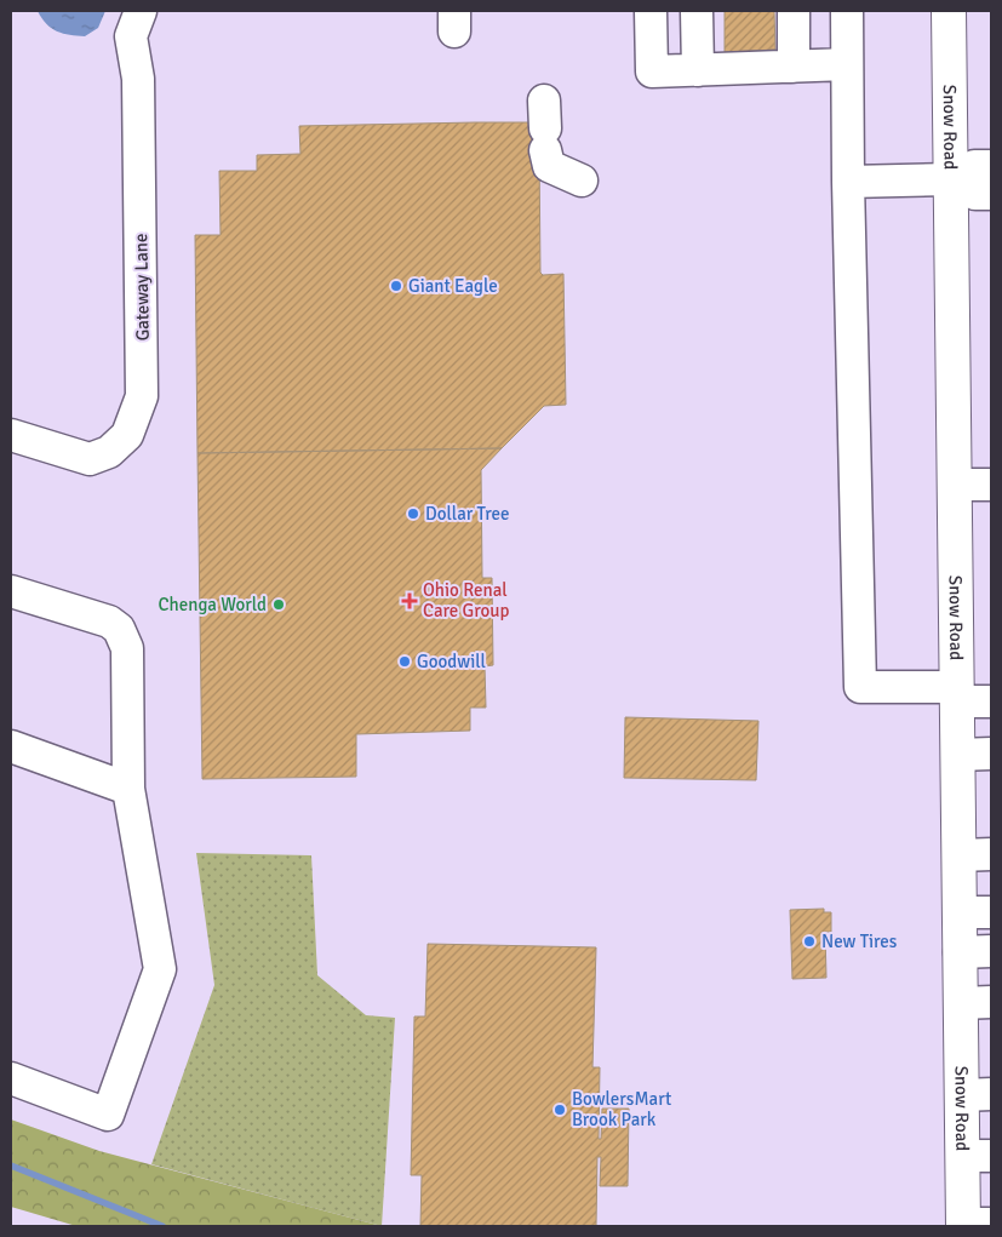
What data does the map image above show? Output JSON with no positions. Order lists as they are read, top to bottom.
{
  "streets": {
    "main road": ["Snow Road"],
    "street": ["Gateway Lane"]
  },
  "places": {
    "other": [
      "Giant Eagle",
      "Dollar Tree",
      "Chenga World",
      "Goodwill",
      "New Tires",
      "BowlersMart Brook Park"
    ],
    "health": ["Ohio Renal Care Group"]
  }
}
